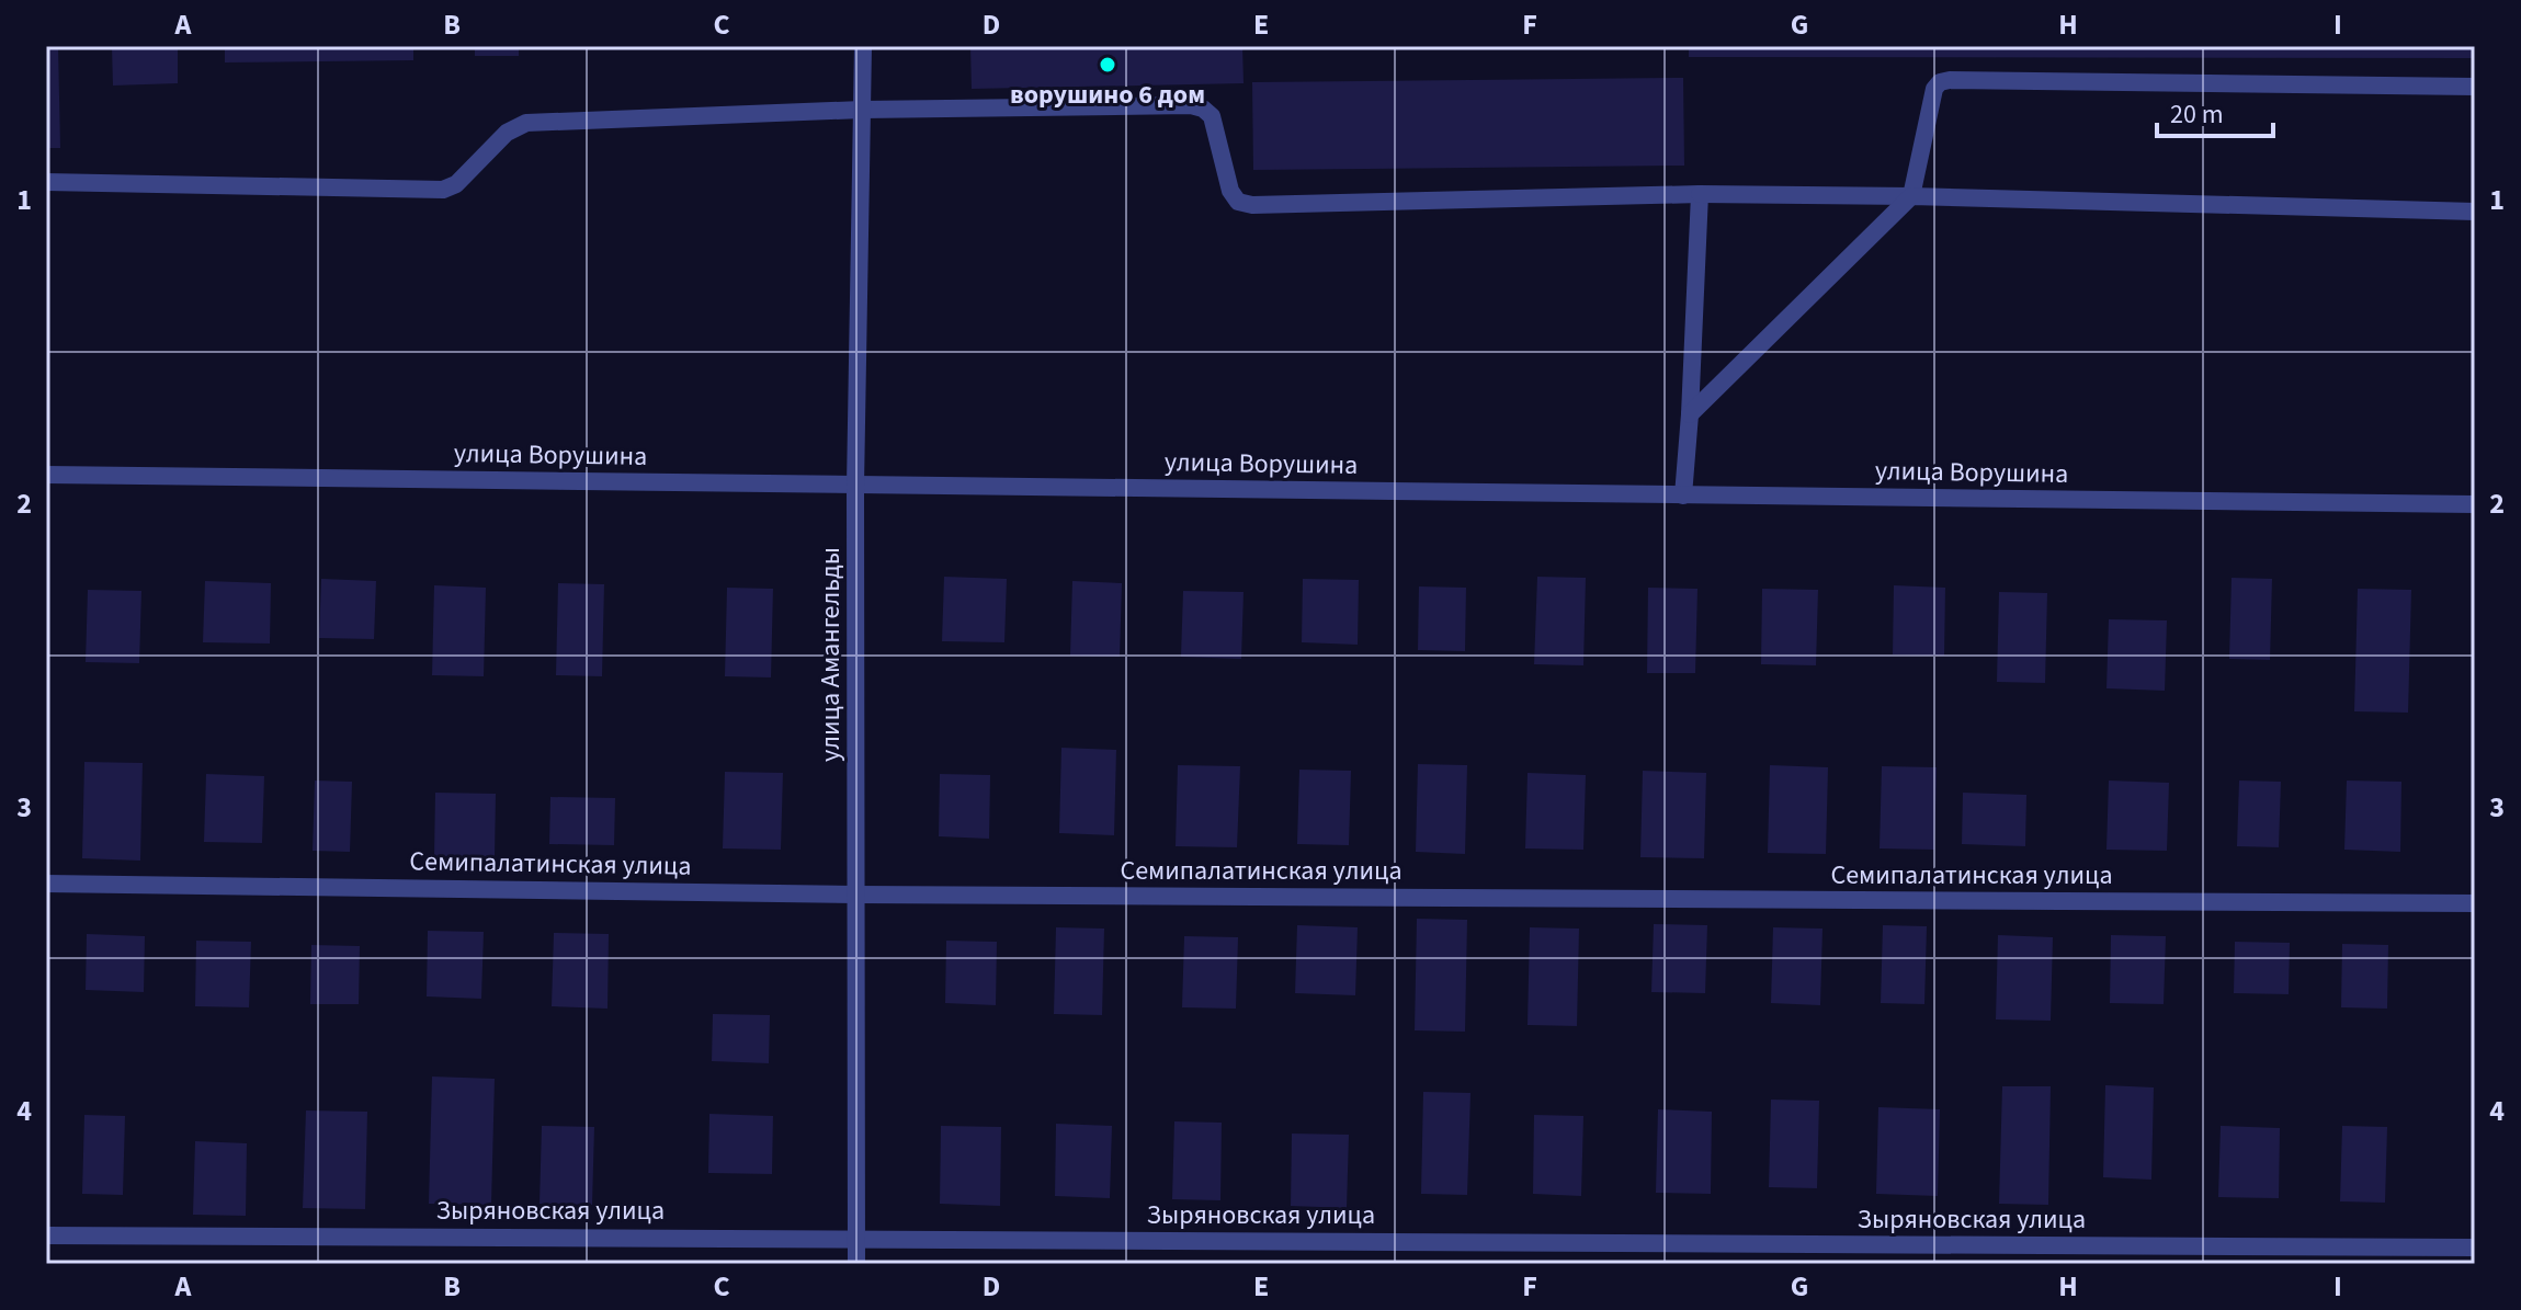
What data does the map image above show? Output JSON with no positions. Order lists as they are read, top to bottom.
{
  "streets": {
    "street": [
      "улица Ворушина",
      "улица Амангельды",
      "Семипалатинская улица",
      "Зыряновская улица"
    ]
  },
  "crossings": [
    ["улица Ворушина", "улица Амангельды"],
    ["улица Амангельды", "Семипалатинская улица"],
    ["улица Амангельды", "Зыряновская улица"]
  ],
  "places": ["ворушино 6 дом"],
  "scale_bar": "20 m",
  "grid": {
    "columns": [
      "A",
      "B",
      "C",
      "D",
      "E",
      "F",
      "G",
      "H",
      "I"
    ],
    "rows": [
      "1",
      "2",
      "3",
      "4"
    ]
  }
}
